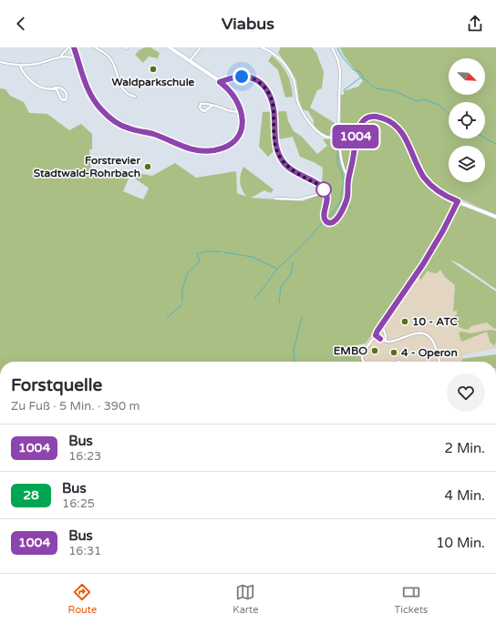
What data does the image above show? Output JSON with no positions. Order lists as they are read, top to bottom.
{
  "places": [
    "Waldparkschule",
    "Forstrevier Stadtwald-Rohrbach",
    "10 - ATC",
    "EMBO",
    "4 - Operon"
  ],
  "lines": ["bus line 1004"],
  "north": "bottom right",
  "page": {
    "header": "Viabus",
    "on_map": "1004",
    "heading": ["Forstquelle", "Zu Fuß · 5 Min. · 390 m"],
    "list": [
      {
        "mark": "1004",
        "name": "Bus",
        "note": "16:23",
        "value": "2 Min."
      },
      {
        "mark": "28",
        "name": "Bus",
        "note": "16:25",
        "value": "4 Min."
      },
      {
        "mark": "1004",
        "name": "Bus",
        "note": "16:31",
        "value": "10 Min."
      }
    ],
    "tabs": ["Route", "Karte", "Tickets"]
  }
}
